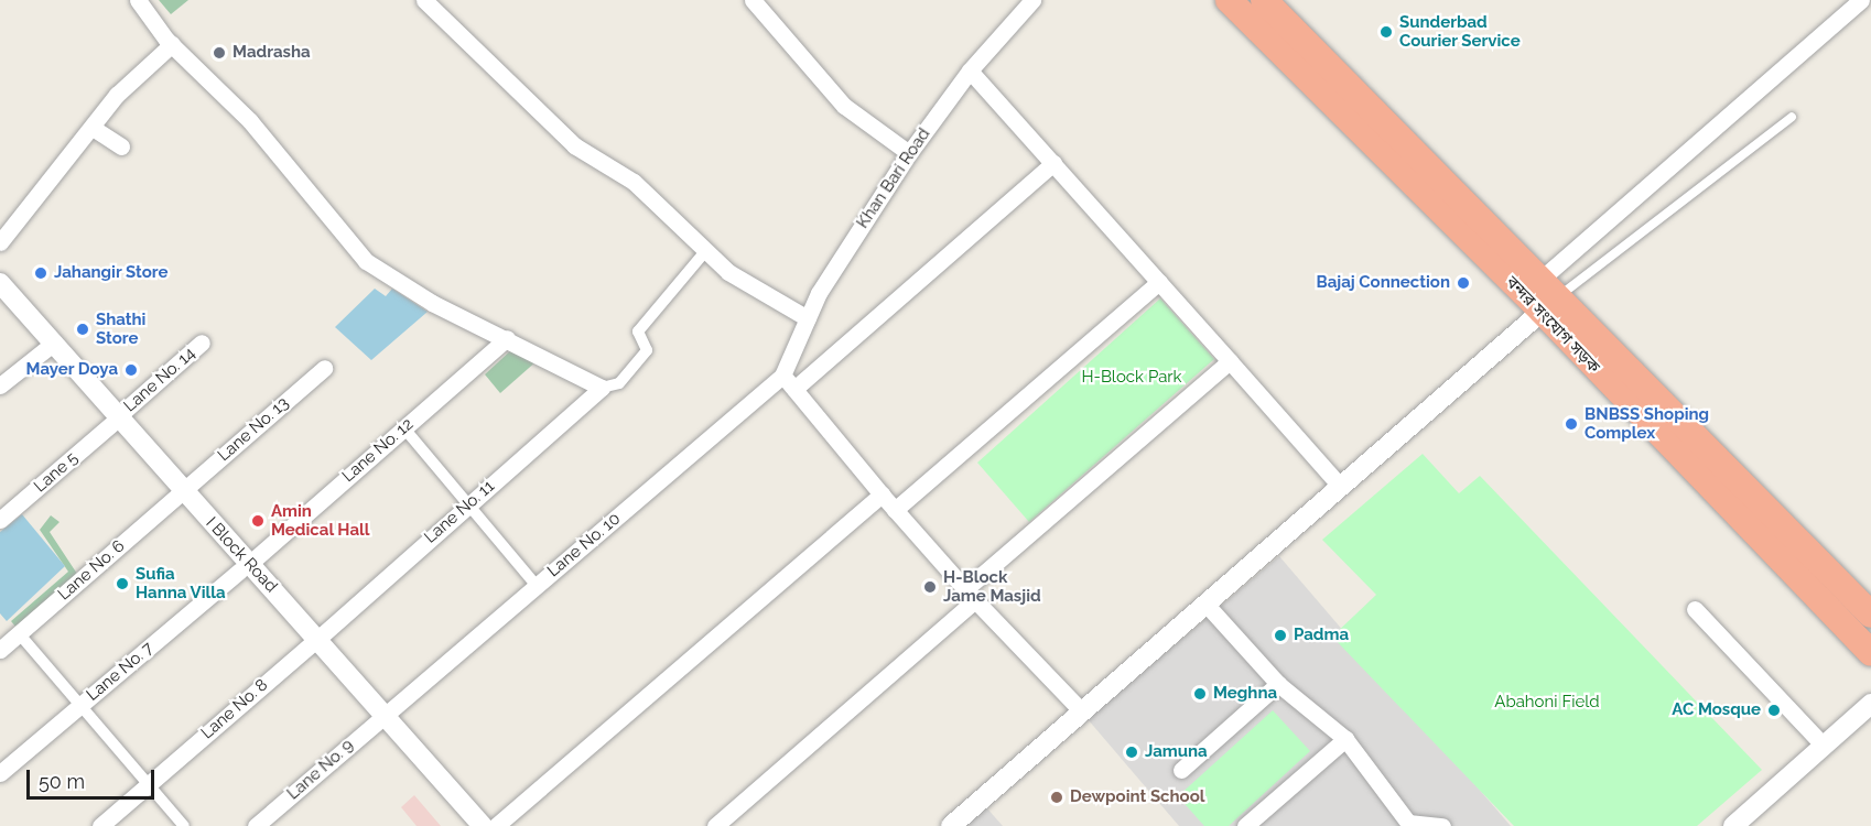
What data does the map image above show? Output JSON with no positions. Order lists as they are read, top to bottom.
{
  "streets": {
    "highway": ["বন্দর সংযোগ সড়ক"],
    "street": [
      "Khan Bari Road",
      "Lane No. 14",
      "Lane No. 13",
      "Lane No. 12",
      "Lane 5",
      "Lane No. 11",
      "Lane No. 10",
      "I Block Road",
      "Lane No. 6",
      "Lane No. 7",
      "Lane No. 8",
      "Lane No. 9"
    ]
  },
  "crossings": [
    ["Khan Bari Road", "Lane No. 10"],
    ["Lane No. 14", "Lane 5"],
    ["Lane No. 14", "I Block Road"],
    ["Lane No. 13", "I Block Road"],
    ["Lane No. 13", "Lane No. 6"],
    ["Lane No. 12", "I Block Road"],
    ["Lane No. 12", "Lane No. 7"],
    ["Lane 5", "I Block Road"],
    ["Lane No. 11", "I Block Road"],
    ["Lane No. 11", "Lane No. 8"],
    ["Lane No. 10", "I Block Road"],
    ["Lane No. 10", "Lane No. 9"],
    ["I Block Road", "Lane No. 6"],
    ["I Block Road", "Lane No. 7"],
    ["I Block Road", "Lane No. 8"],
    ["I Block Road", "Lane No. 9"]
  ],
  "parks": ["H-Block Park", "Abahoni Field"],
  "places": [
    "Sunderbad Courier Service",
    "Madrasha",
    "Jahangir Store",
    "Bajaj Connection",
    "Shathi Store",
    "Mayer Doya",
    "BNBSS Shoping Complex",
    "Amin Medical Hall",
    "Sufia Hanna Villa",
    "H-Block Jame Masjid",
    "Padma",
    "Meghna",
    "AC Mosque",
    "Jamuna",
    "Dewpoint School"
  ],
  "scale_bar": "50 m"
}
